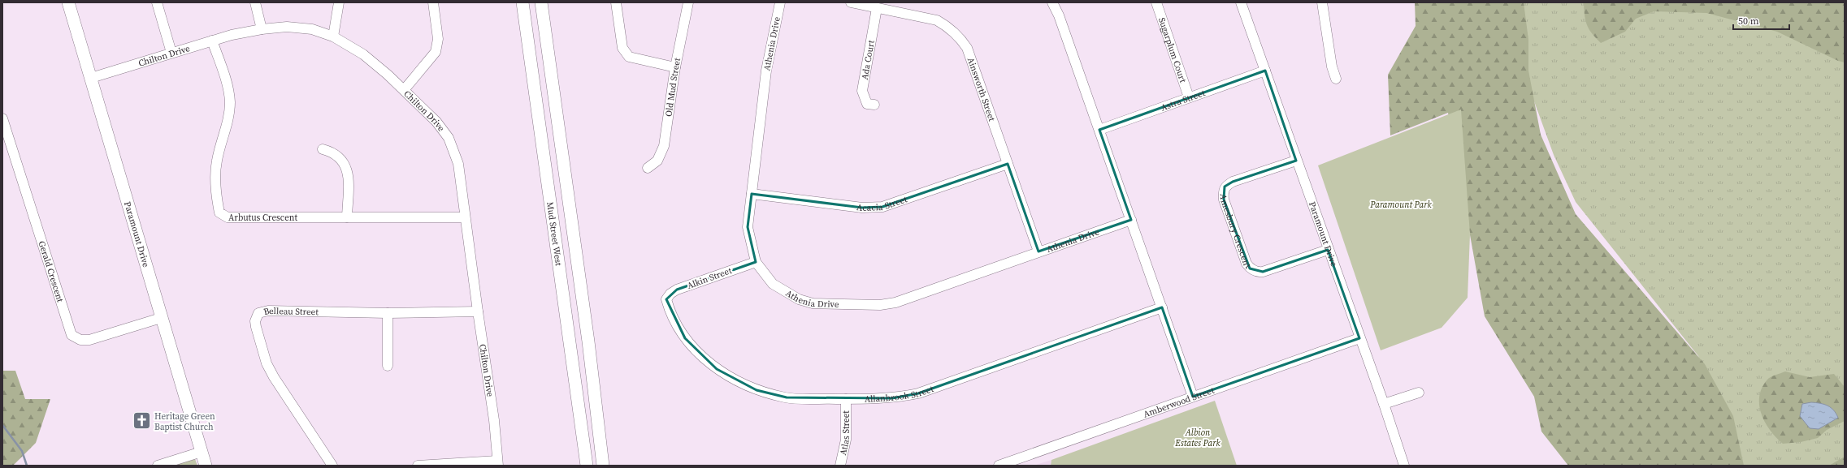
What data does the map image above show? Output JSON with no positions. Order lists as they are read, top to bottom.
{
  "streets": {
    "main road": ["Paramount Drive", "Mud Street West"],
    "street": [
      "Athenia Drive",
      "Sugarplum Court",
      "Chilton Drive",
      "Ada Court",
      "Old Mud Street",
      "Ainsworth Street",
      "Astra Street",
      "Acacia Street",
      "Arbutus Crescent",
      "Amesbury Crescent",
      "Gerald Crescent",
      "Alkin Street",
      "Belleau Street",
      "Allanbrook Street",
      "Amberwood Street",
      "Atlas Street"
    ]
  },
  "crossings": [
    ["Athenia Drive", "Ainsworth Street"],
    ["Athenia Drive", "Acacia Street"],
    ["Athenia Drive", "Alkin Street"],
    ["Sugarplum Court", "Astra Street"],
    ["Chilton Drive", "Arbutus Crescent"],
    ["Chilton Drive", "Paramount Drive"],
    ["Chilton Drive", "Belleau Street"],
    ["Ada Court", "Ainsworth Street"],
    ["Ainsworth Street", "Acacia Street"],
    ["Astra Street", "Paramount Drive"],
    ["Amesbury Crescent", "Paramount Drive"],
    ["Paramount Drive", "Gerald Crescent"],
    ["Paramount Drive", "Amberwood Street"],
    ["Alkin Street", "Allanbrook Street"],
    ["Allanbrook Street", "Atlas Street"]
  ],
  "parks": ["Paramount Park", "Albion Estates Park"],
  "places": {
    "church": ["Heritage Green Baptist Church"]
  },
  "scale_bar": "50 m"
}
